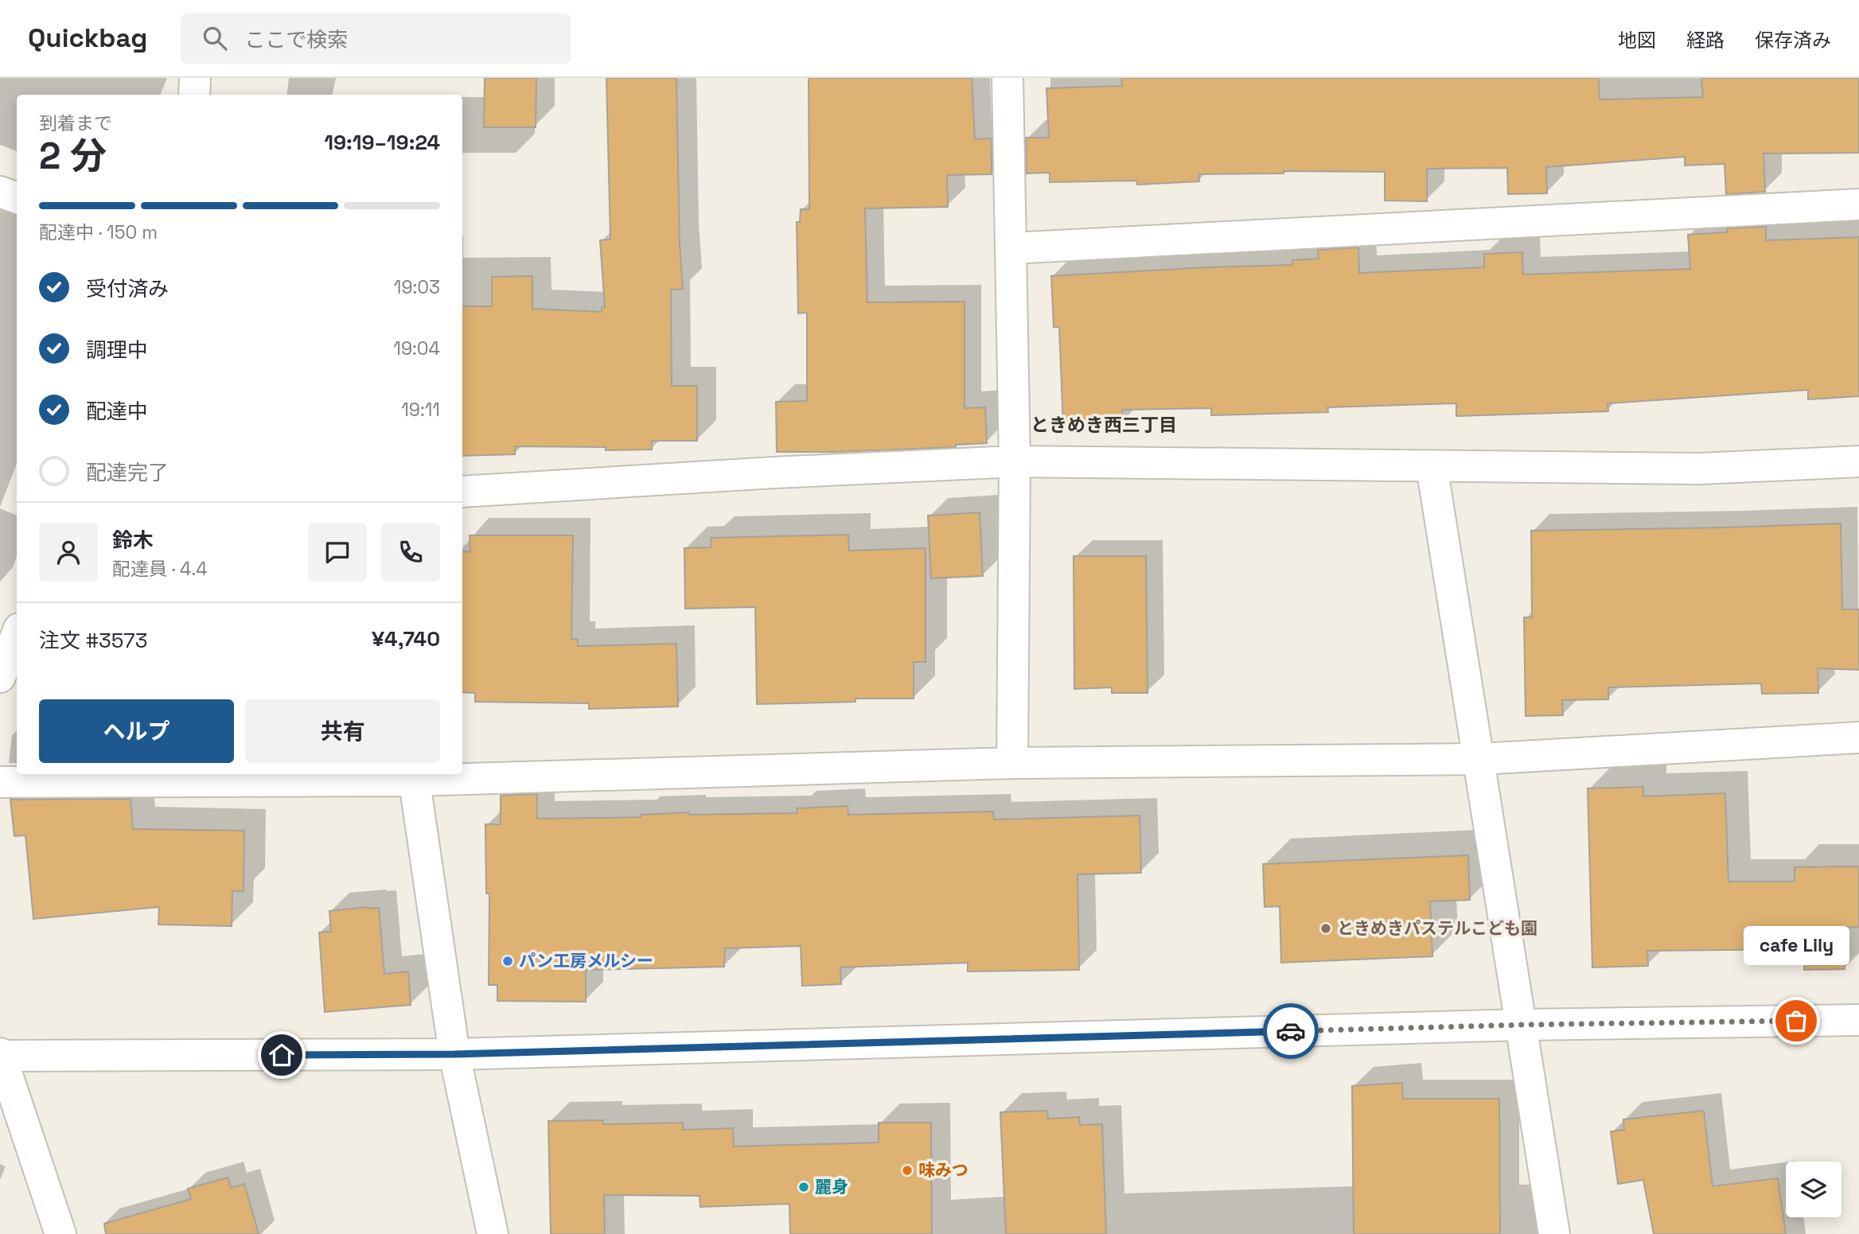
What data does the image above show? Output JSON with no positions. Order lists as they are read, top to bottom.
{
  "districts": ["ときめき西三丁目"],
  "places": [
    "ときめきパステルこども園",
    "パン工房メルシー",
    "cafe Lily",
    "味みつ",
    "麗身"
  ],
  "page": {
    "header": "Quickbag",
    "search": "ここで検索",
    "nav": ["地図", "経路", "保存済み"],
    "heading": ["2 分", "到着まで", "19:19–19:24"],
    "panel": [
      "鈴木",
      "配達員 · 4.4",
      "注文 #3573",
      "¥4,740"
    ],
    "bar": "配達中 · 150 m",
    "list": [
      ["受付済み", "19:03"],
      ["調理中", "19:04"],
      ["配達中", "19:11"],
      "配達完了"
    ],
    "buttons": ["ヘルプ", "共有"],
    "bubble": "cafe Lily"
  }
}
